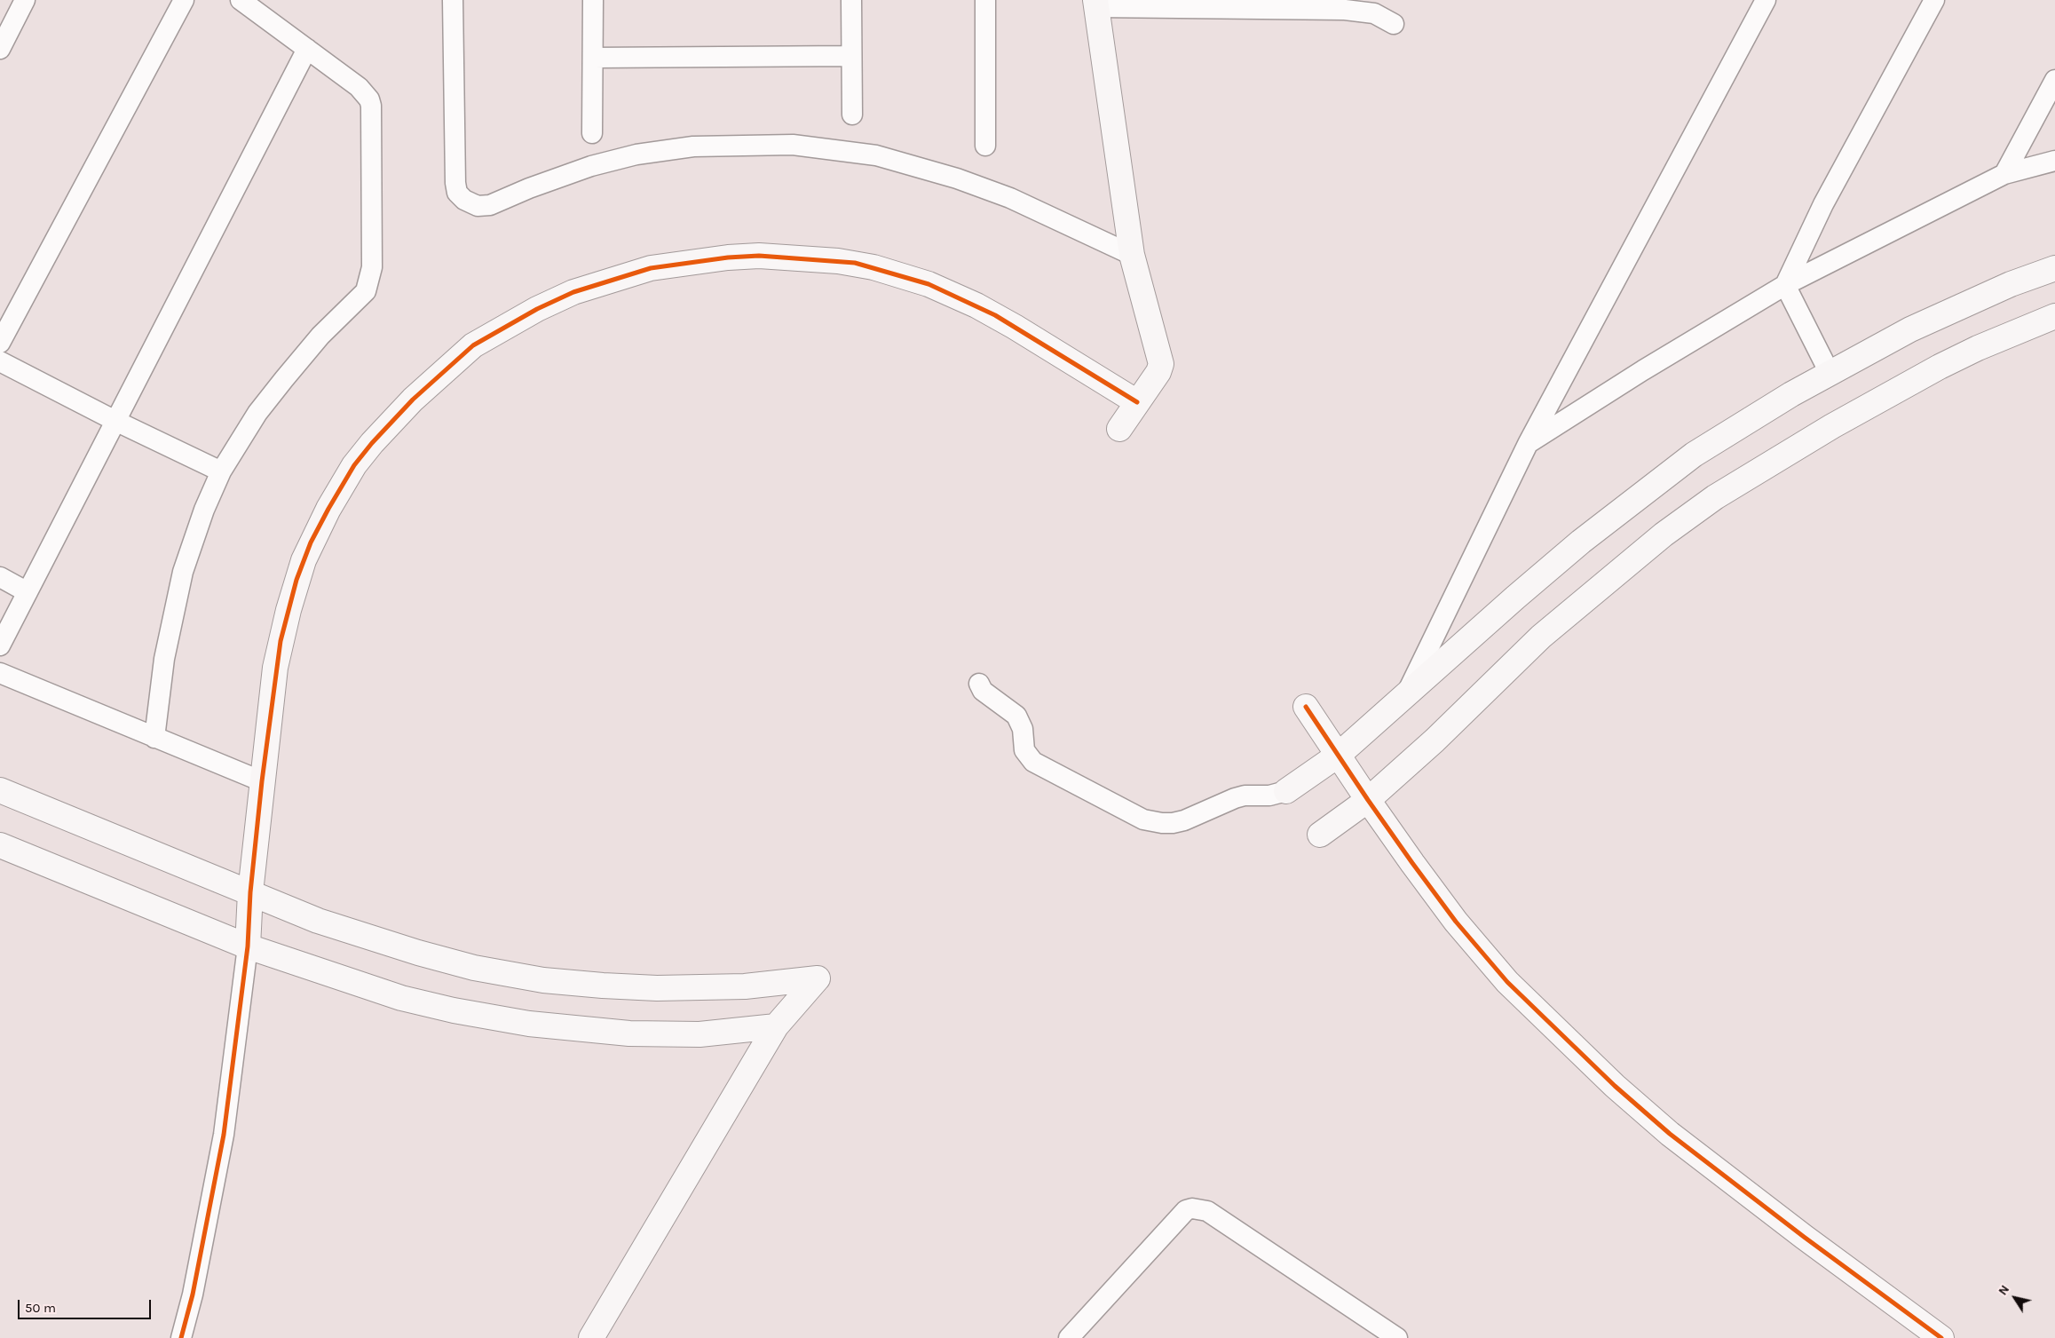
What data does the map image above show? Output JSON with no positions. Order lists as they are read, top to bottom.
{
  "scale_bar": "50 m",
  "north": "top left"
}
